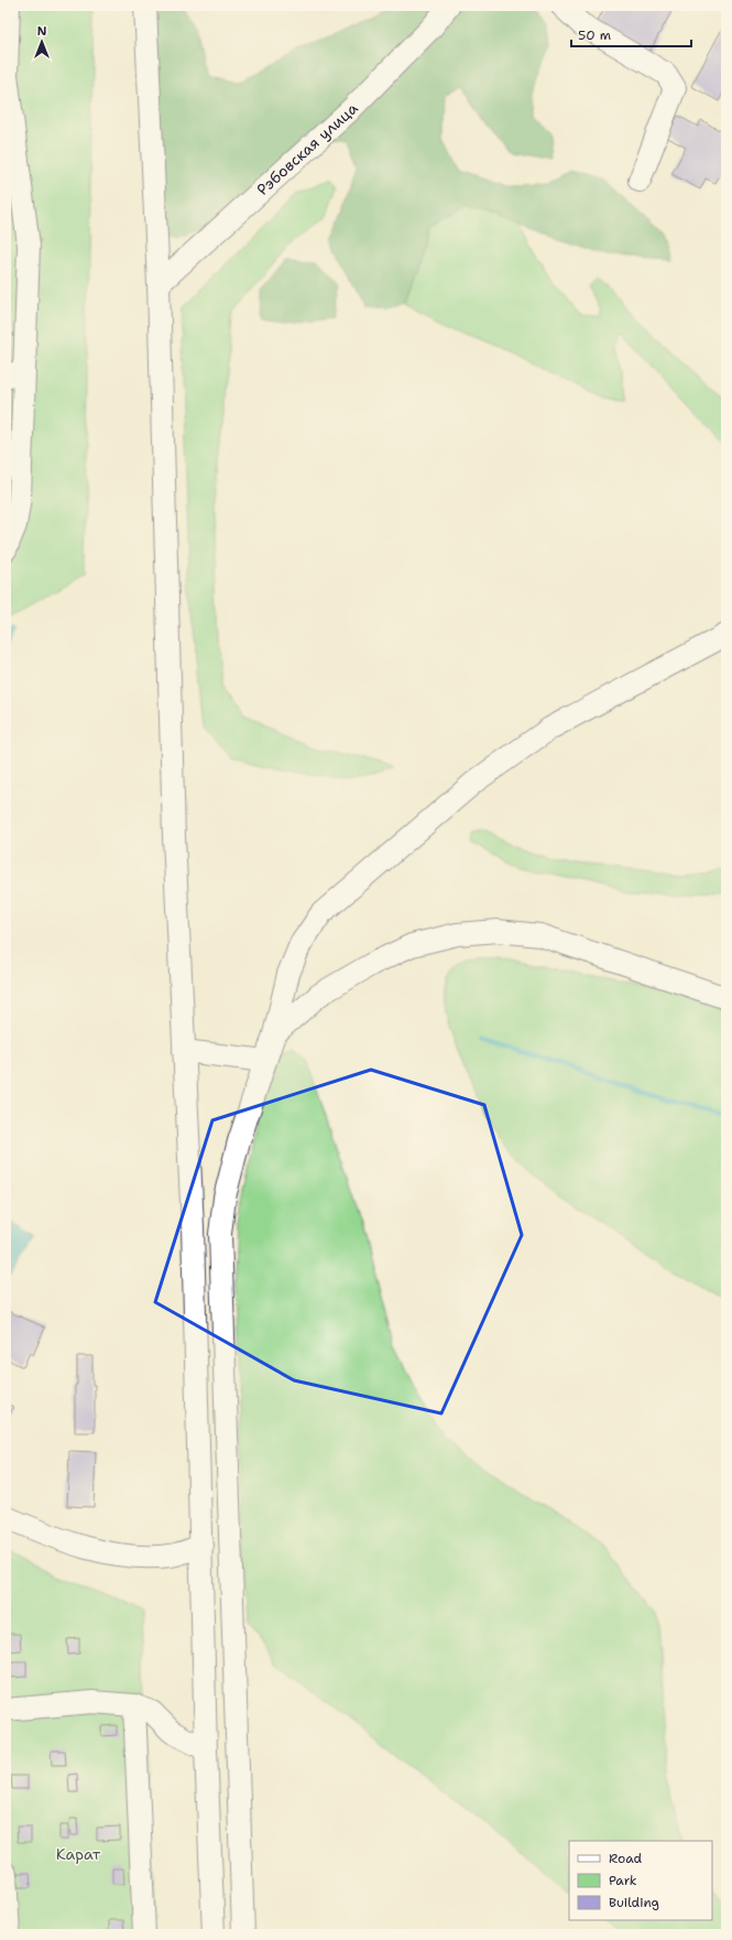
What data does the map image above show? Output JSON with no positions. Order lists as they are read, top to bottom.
{
  "streets": {
    "street": ["Рэбовская улица"]
  },
  "parks": ["Карат"],
  "legend": ["Road", "Park", "Building"],
  "scale_bar": "50 m",
  "north": "top"
}
